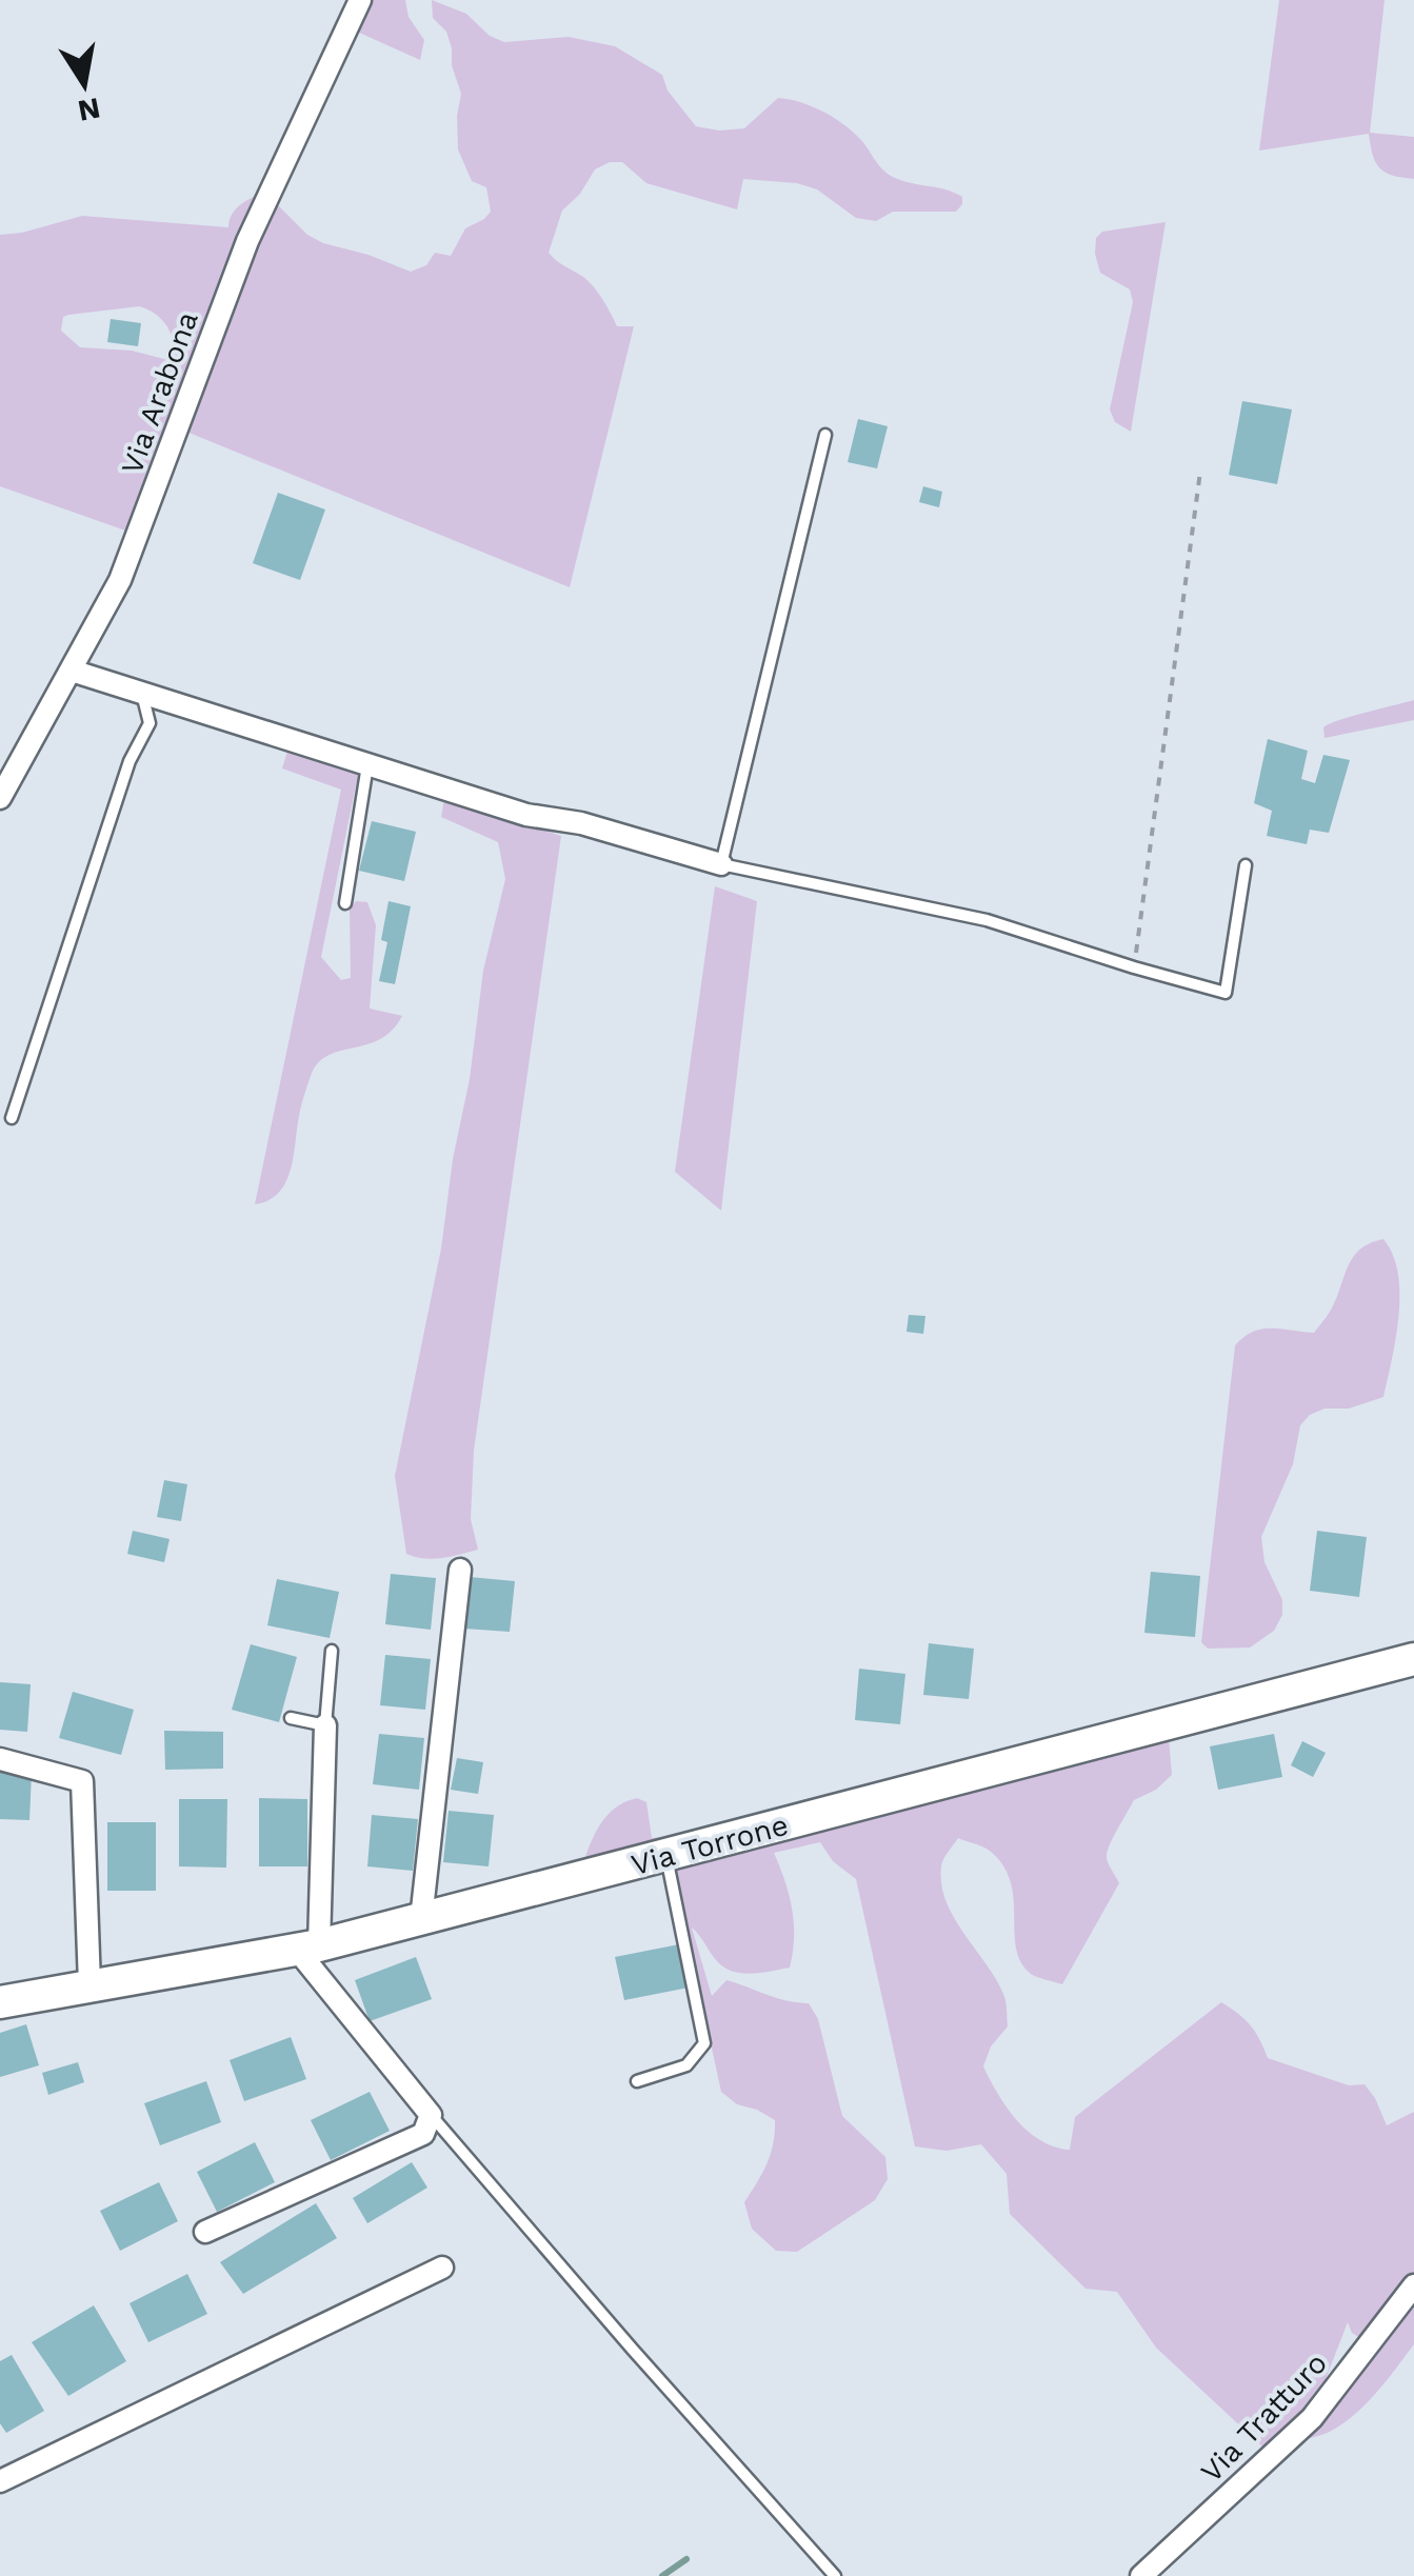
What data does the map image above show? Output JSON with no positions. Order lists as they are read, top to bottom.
{
  "streets": {
    "main road": ["Via Torrone"],
    "street": ["Via Arabona", "Via Tratturo"]
  },
  "north": "bottom"
}
